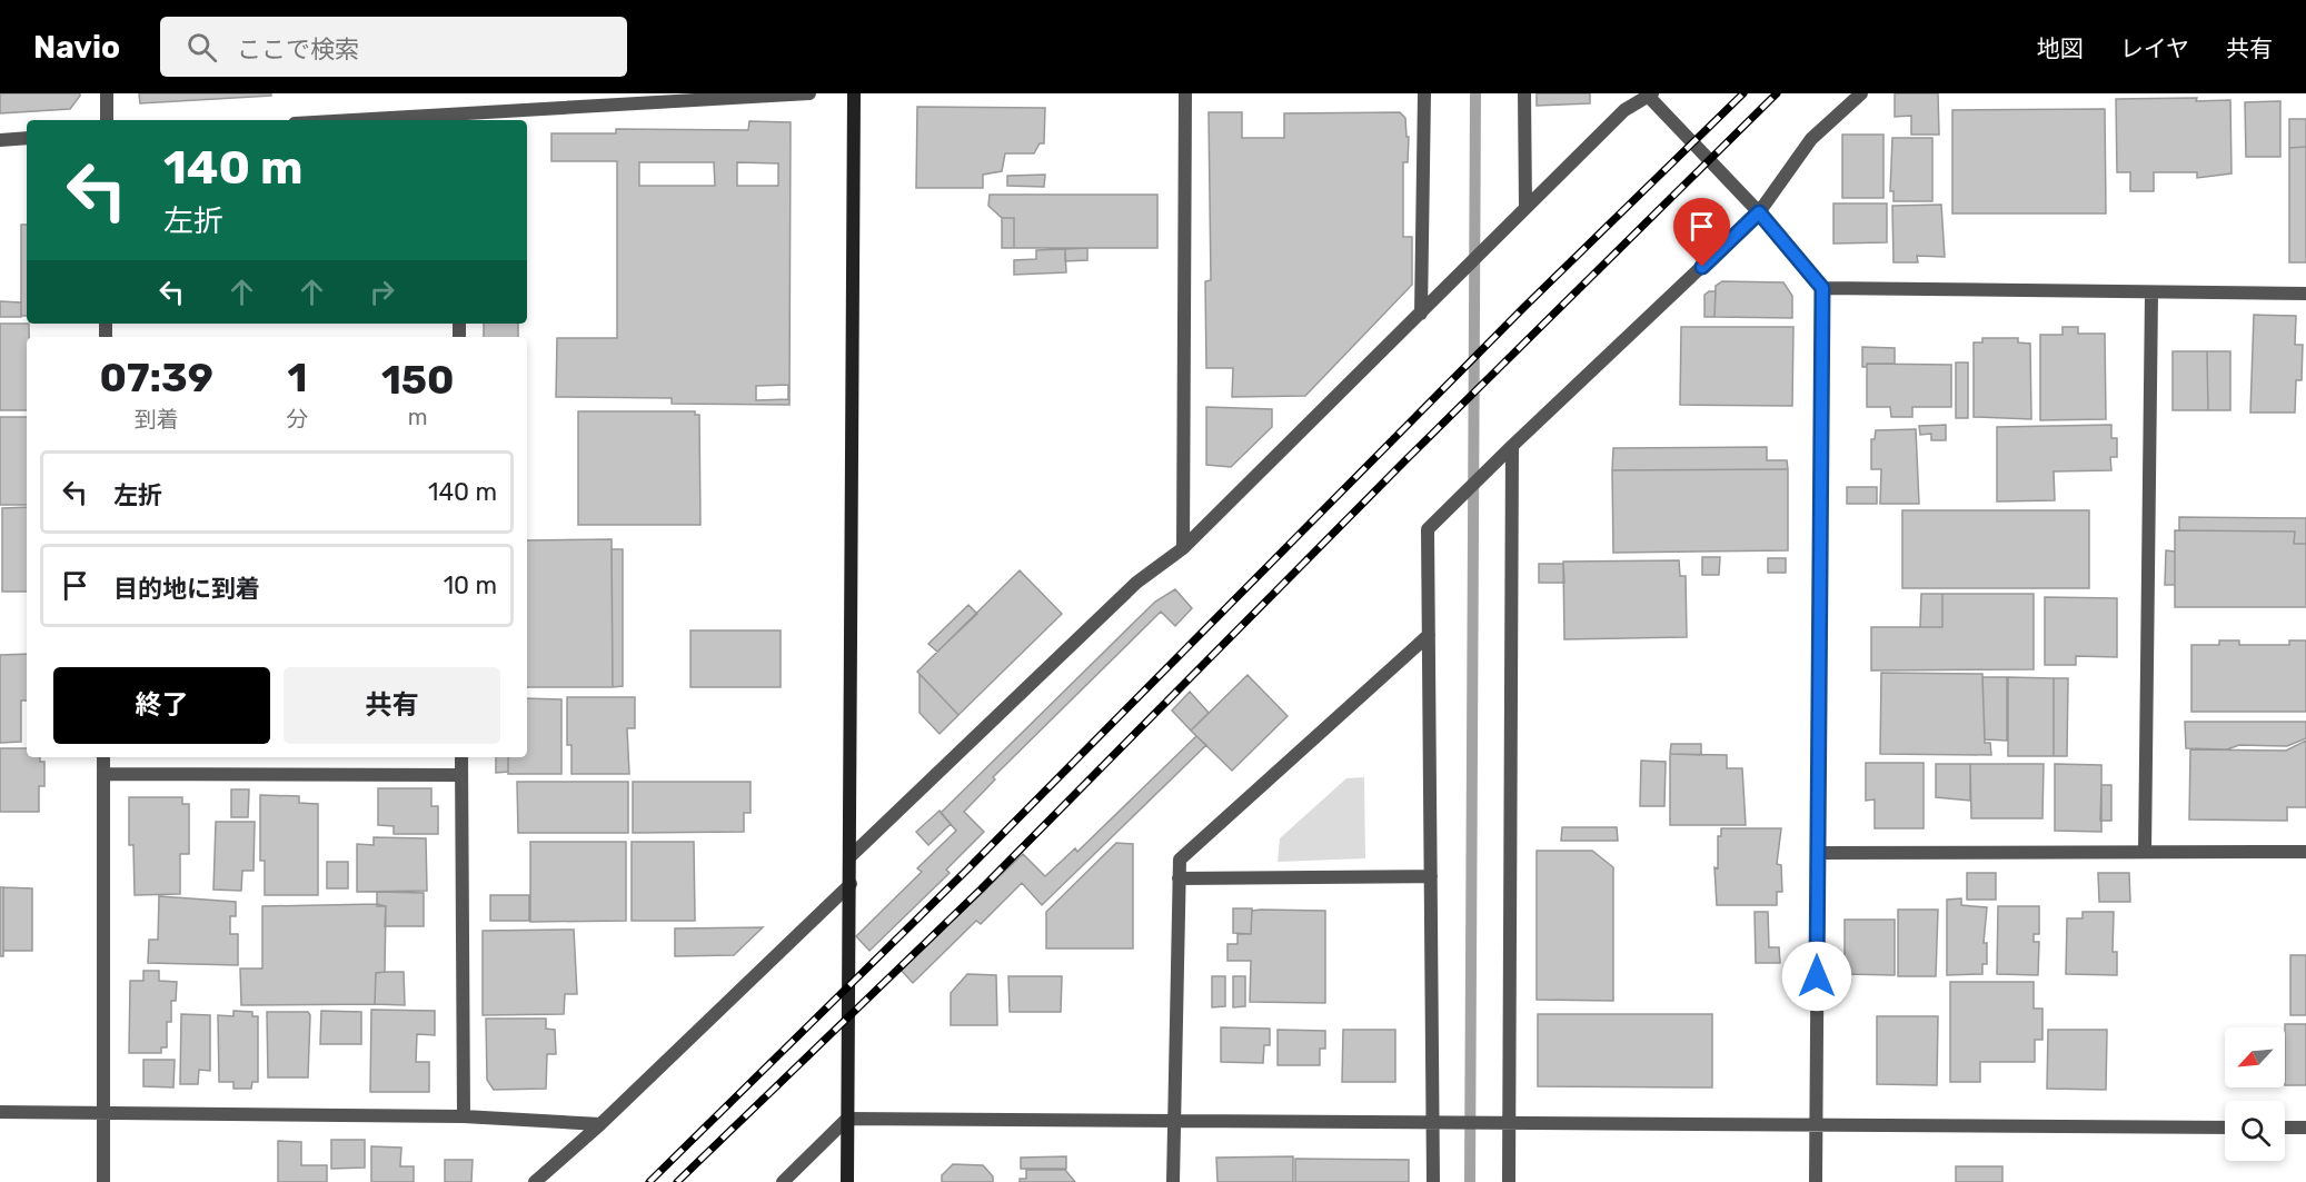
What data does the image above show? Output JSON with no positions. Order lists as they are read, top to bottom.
{
  "north": "bottom left",
  "page": {
    "header": "Navio",
    "search": "ここで検索",
    "nav": ["地図", "レイヤ", "共有"],
    "turn": ["140 m", "左折"],
    "eta": [
      "07:39",
      "到着",
      "1",
      "分",
      "150",
      "m"
    ],
    "list": [
      {
        "name": "左折",
        "value": "140 m"
      },
      {
        "name": "目的地に到着",
        "value": "10 m"
      }
    ],
    "buttons": ["終了", "共有"]
  }
}
